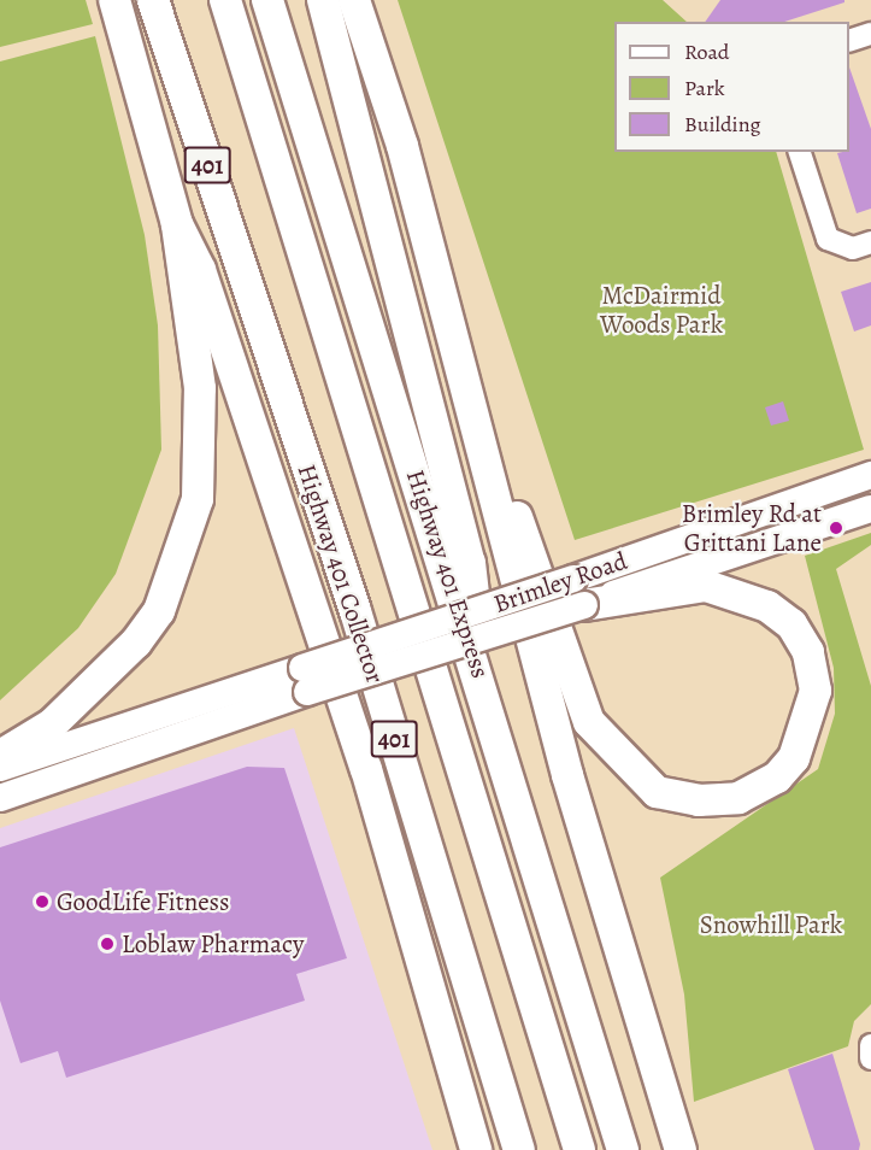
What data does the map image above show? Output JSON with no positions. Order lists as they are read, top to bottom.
{
  "streets": {
    "highway": ["401", "Highway 401 Collector", "Highway 401 Express"],
    "main road": ["Brimley Road"]
  },
  "parks": ["McDairmid Woods Park", "Snowhill Park"],
  "places": ["Brimley Rd at Grittani Lane", "GoodLife Fitness", "Loblaw Pharmacy"],
  "legend": ["Road", "Park", "Building"]
}
